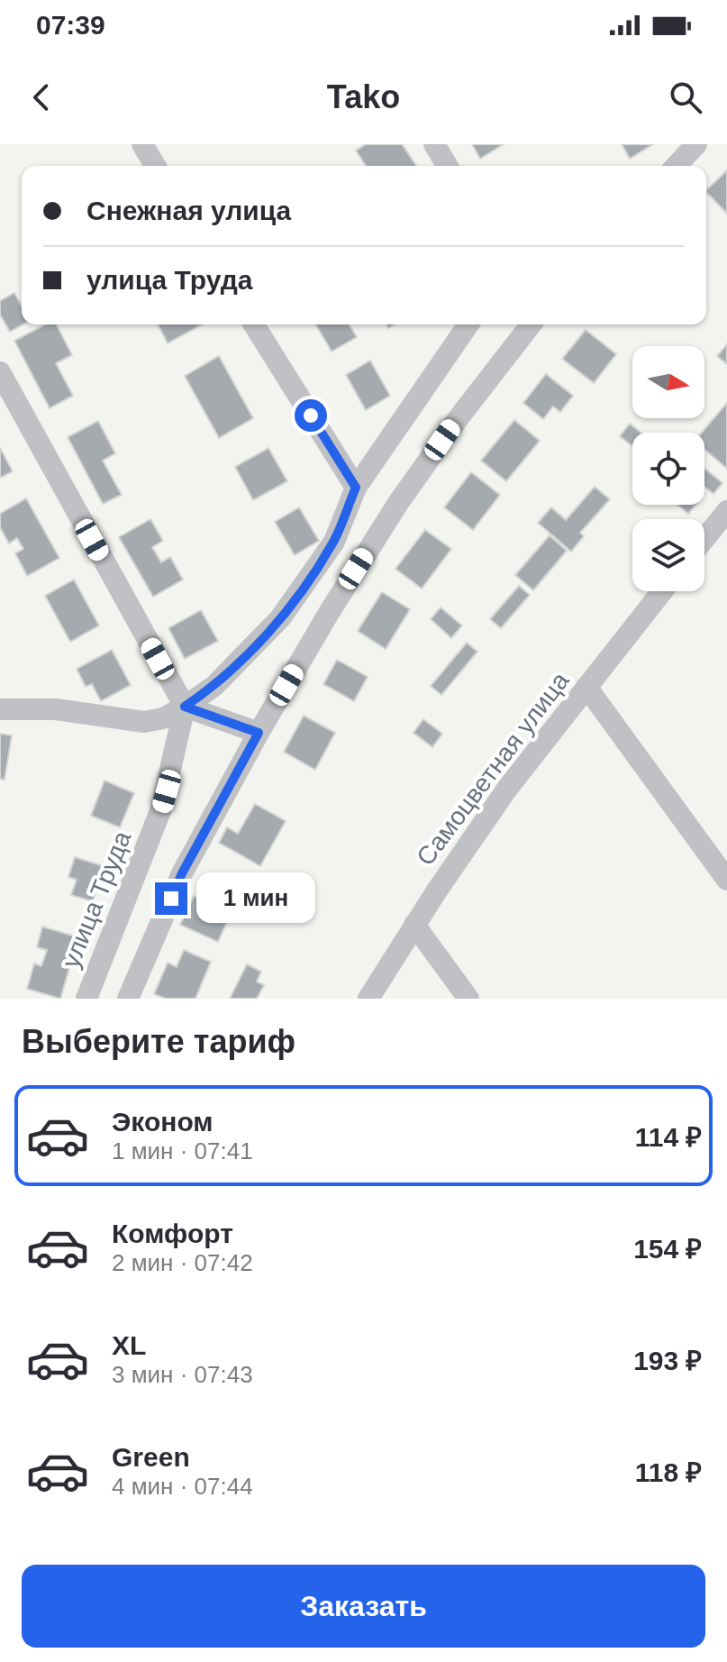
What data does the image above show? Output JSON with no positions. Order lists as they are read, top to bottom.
{
  "streets": {
    "street": ["Самоцветная улица", "улица Труда"]
  },
  "north": "right",
  "page": {
    "status": "07:39",
    "header": "Tako",
    "banner": ["Снежная улица", "улица Труда"],
    "bubble": "1 мин",
    "heading": "Выберите тариф",
    "list": [
      {
        "name": "Эконом",
        "note": "1 мин · 07:41",
        "value": "114 ₽"
      },
      {
        "name": "Комфорт",
        "note": "2 мин · 07:42",
        "value": "154 ₽"
      },
      {
        "name": "XL",
        "note": "3 мин · 07:43",
        "value": "193 ₽"
      },
      {
        "name": "Green",
        "note": "4 мин · 07:44",
        "value": "118 ₽"
      }
    ],
    "buttons": "Заказать"
  }
}
